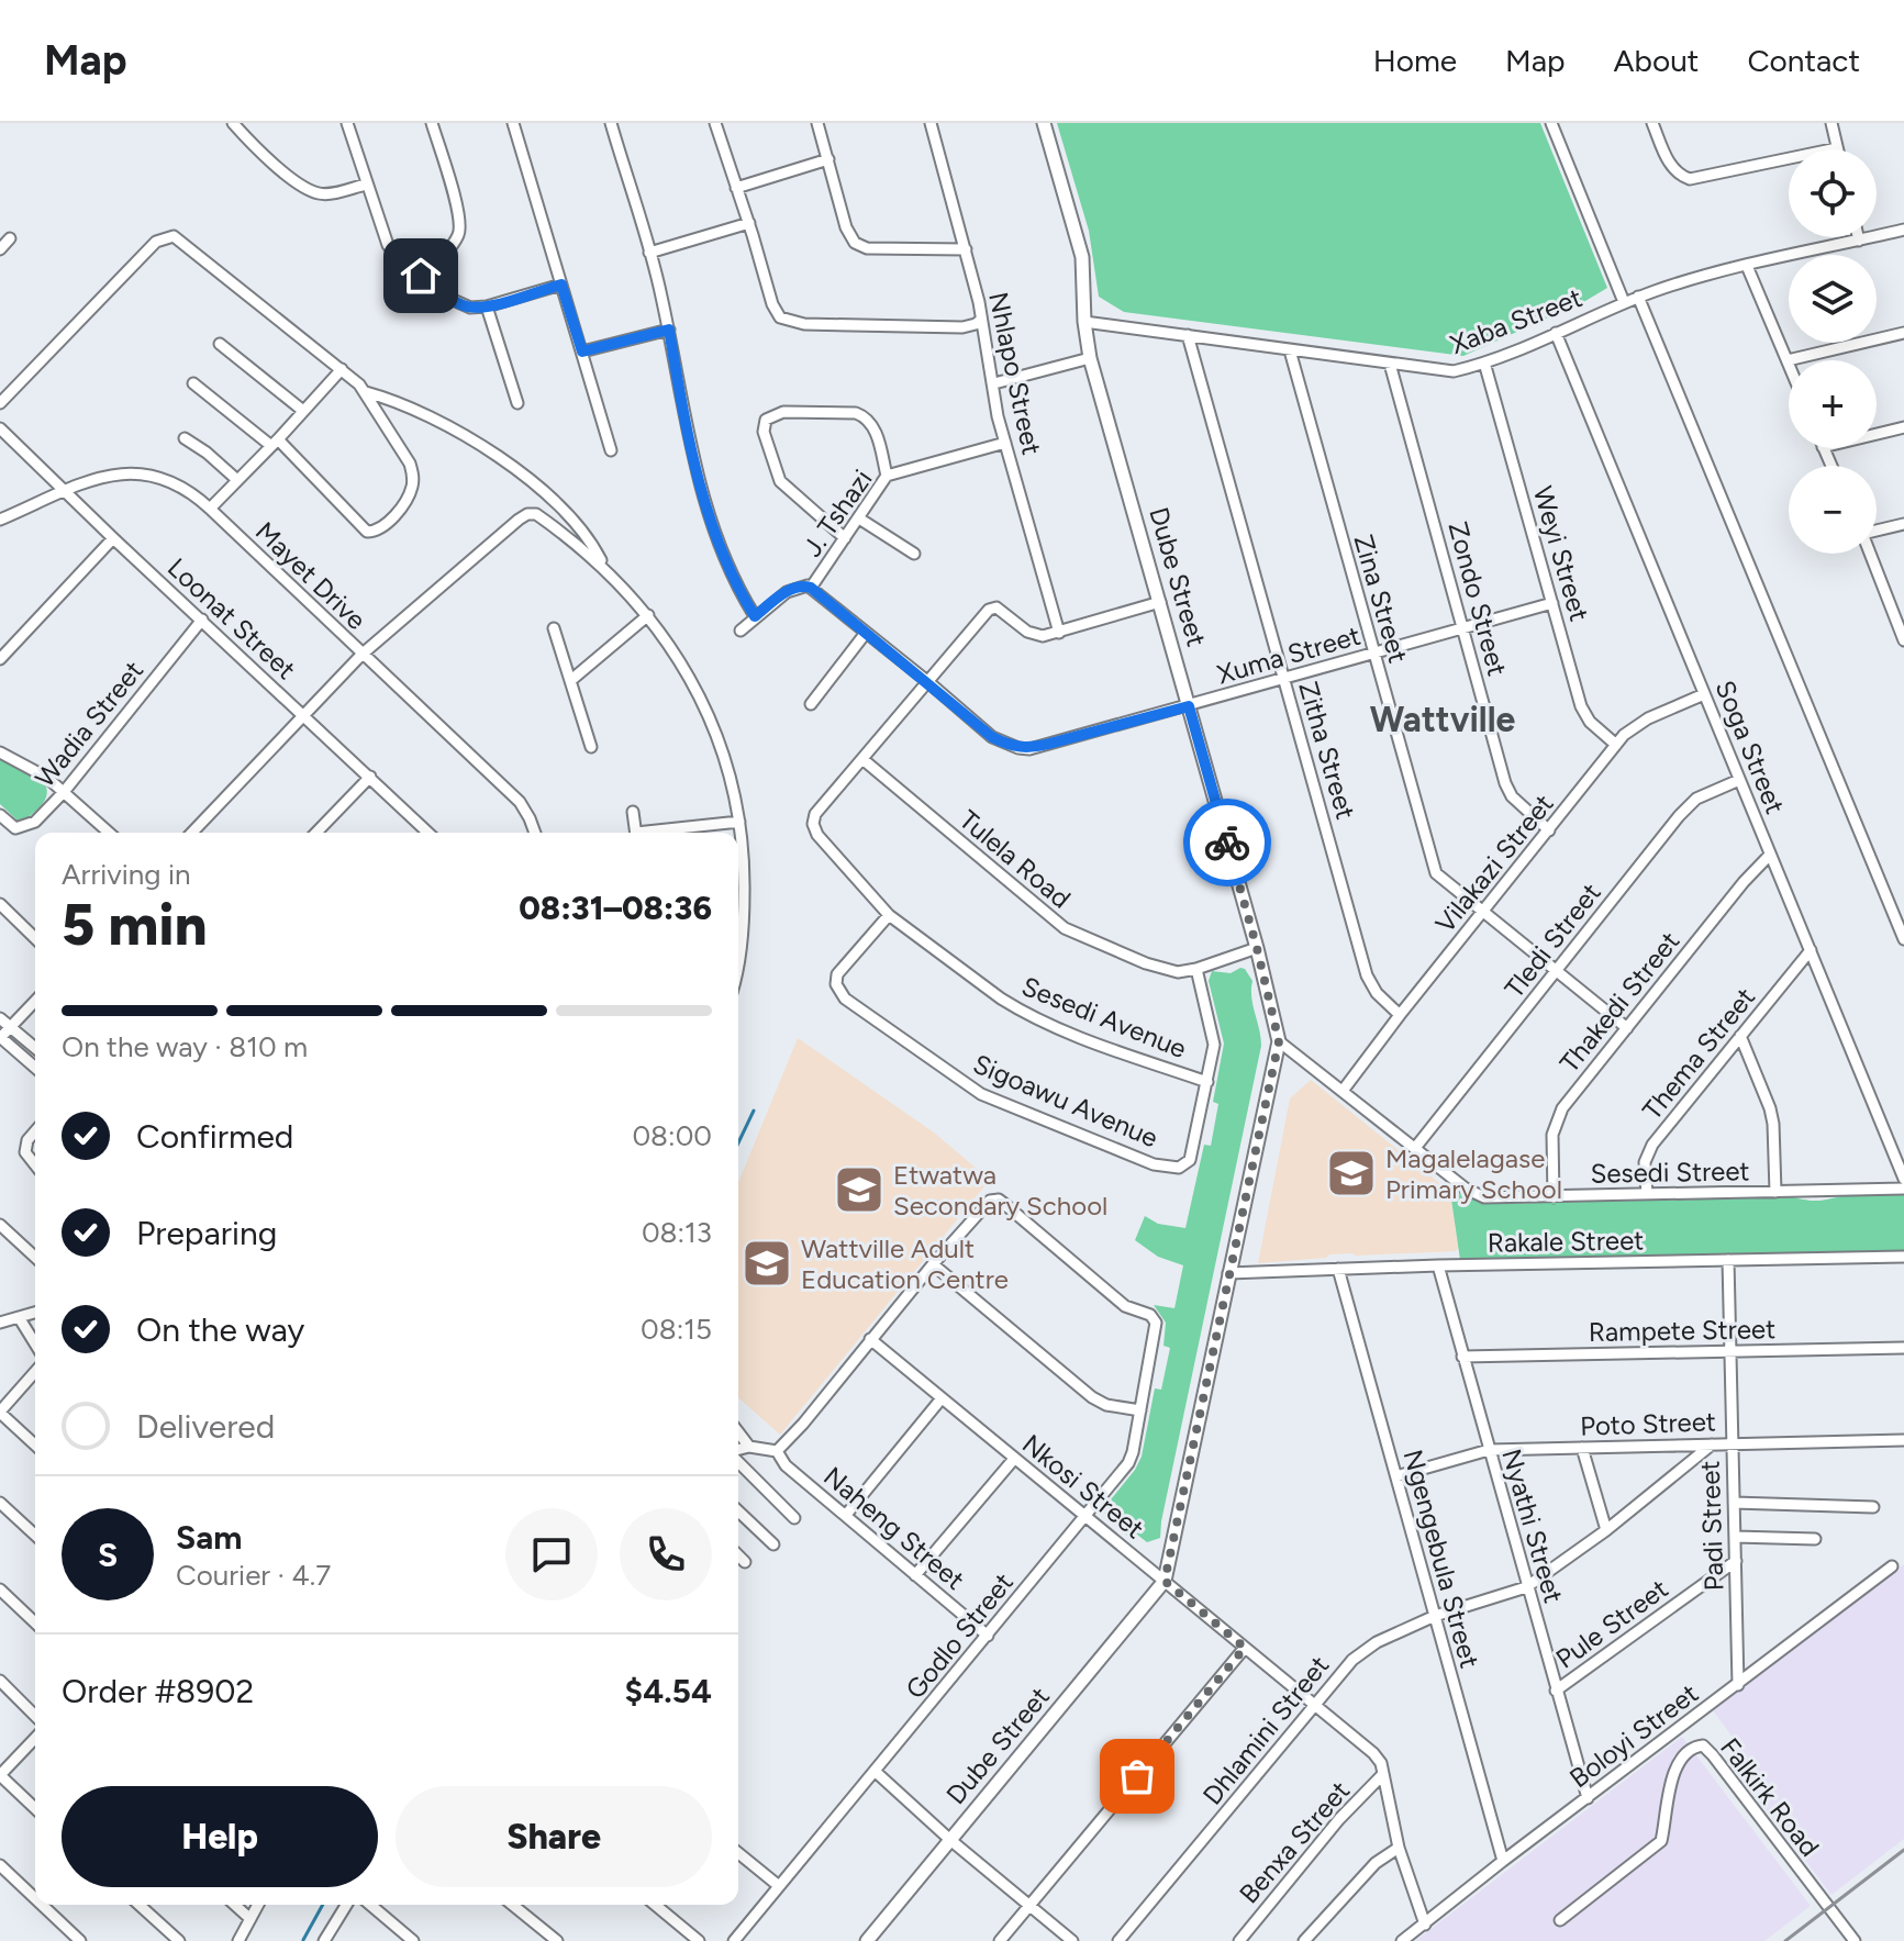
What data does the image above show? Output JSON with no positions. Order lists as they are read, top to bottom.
{
  "streets": {
    "street": [
      "Xaba Street",
      "Nhlapo Street",
      "J. Tshazi",
      "Weyi Street",
      "Mayet Drive",
      "Dube Street",
      "Zina Street",
      "Zondo Street",
      "Loonat Street",
      "Xuma Street",
      "Wadia Street",
      "Soga Street",
      "Zitha Street",
      "Tulela Road",
      "Vilakazi Street",
      "Tledi Street",
      "Thakedi Street",
      "Sesedi Avenue",
      "Thema Street",
      "Sigoawu Avenue",
      "Sesedi Street",
      "Rakale Street",
      "Rampete Street",
      "Poto Street",
      "Nkosi Street",
      "Nyathi Street",
      "Padi Street",
      "Naheng Street",
      "Ngengebula Street",
      "Pule Street",
      "Godlo Street",
      "Dhlamini Street",
      "Boloyi Street",
      "Falkirk Road",
      "Benxa Street"
    ]
  },
  "crossings": [
    ["Xaba Street", "Weyi Street"],
    ["Xaba Street", "Dube Street"],
    ["Xaba Street", "Zina Street"],
    ["Xaba Street", "Zondo Street"],
    ["Xaba Street", "Soga Street"],
    ["Xaba Street", "Zitha Street"],
    ["Nhlapo Street", "J. Tshazi"],
    ["J. Tshazi", "Xuma Street"],
    ["Weyi Street", "Xuma Street"],
    ["Weyi Street", "Vilakazi Street"],
    ["Mayet Drive", "Loonat Street"],
    ["Dube Street", "Xuma Street"],
    ["Dube Street", "Tulela Road"],
    ["Dube Street", "Sesedi Street"],
    ["Dube Street", "Nkosi Street"],
    ["Zina Street", "Xuma Street"],
    ["Zina Street", "Vilakazi Street"],
    ["Zina Street", "Tledi Street"],
    ["Zina Street", "Thakedi Street"],
    ["Zondo Street", "Xuma Street"],
    ["Zondo Street", "Vilakazi Street"],
    ["Loonat Street", "Wadia Street"],
    ["Xuma Street", "Zitha Street"],
    ["Soga Street", "Vilakazi Street"],
    ["Soga Street", "Tledi Street"],
    ["Soga Street", "Thakedi Street"],
    ["Soga Street", "Thema Street"],
    ["Zitha Street", "Vilakazi Street"],
    ["Tulela Road", "Sesedi Avenue"],
    ["Vilakazi Street", "Sesedi Street"],
    ["Tledi Street", "Sesedi Street"],
    ["Thakedi Street", "Sesedi Street"],
    ["Sesedi Avenue", "Sigoawu Avenue"],
    ["Thema Street", "Sesedi Street"],
    ["Rakale Street", "Nyathi Street"],
    ["Rakale Street", "Padi Street"],
    ["Rakale Street", "Ngengebula Street"],
    ["Rampete Street", "Nyathi Street"],
    ["Rampete Street", "Padi Street"],
    ["Poto Street", "Nyathi Street"],
    ["Poto Street", "Padi Street"],
    ["Poto Street", "Ngengebula Street"],
    ["Nkosi Street", "Godlo Street"],
    ["Nkosi Street", "Dhlamini Street"],
    ["Nkosi Street", "Boloyi Street"],
    ["Nkosi Street", "Benxa Street"],
    ["Nyathi Street", "Padi Street"],
    ["Nyathi Street", "Pule Street"],
    ["Nyathi Street", "Boloyi Street"],
    ["Padi Street", "Ngengebula Street"],
    ["Padi Street", "Pule Street"],
    ["Padi Street", "Dhlamini Street"],
    ["Padi Street", "Boloyi Street"],
    ["Naheng Street", "Godlo Street"],
    ["Ngengebula Street", "Dhlamini Street"],
    ["Ngengebula Street", "Boloyi Street"]
  ],
  "districts": ["Wattville"],
  "places": {
    "school or university": ["Magalelagase Primary School", "Etwatwa Secondary School", "Wattville Adult Education Centre"]
  },
  "page": {
    "header": "Map",
    "nav": [
      "Home",
      "Map",
      "About",
      "Contact"
    ],
    "map_buttons": ["+", "−"],
    "heading": ["5 min", "Arriving in", "08:31–08:36"],
    "panel": [
      "Sam",
      "Courier · 4.7",
      "Order #8902",
      "$4.54"
    ],
    "bar": "On the way · 810 m",
    "list": [
      ["Confirmed", "08:00"],
      ["Preparing", "08:13"],
      ["On the way", "08:15"],
      "Delivered"
    ],
    "round": "S",
    "buttons": ["Help", "Share"]
  }
}
